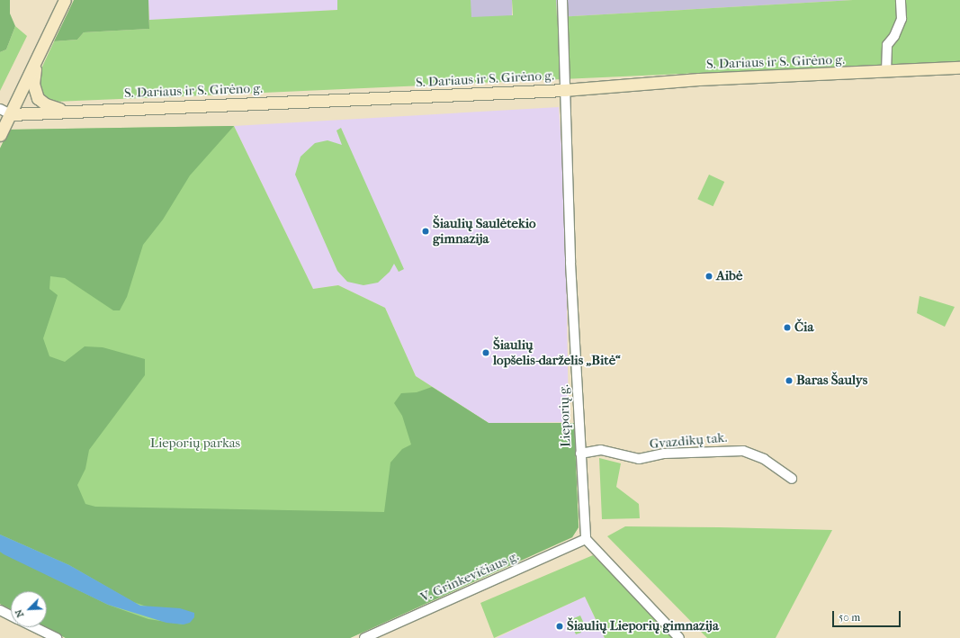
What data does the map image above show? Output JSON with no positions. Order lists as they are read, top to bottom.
{
  "streets": {
    "street": [
      "S. Dariaus ir S. Girėno g.",
      "Lieporių g.",
      "Gvazdikų tak.",
      "V. Grinkevičiaus g."
    ]
  },
  "crossings": [
    ["S. Dariaus ir S. Girėno g.", "Lieporių g."],
    ["Lieporių g.", "Gvazdikų tak."],
    ["Lieporių g.", "V. Grinkevičiaus g."]
  ],
  "parks": ["Lieporių parkas"],
  "places": [
    "Šiaulių Saulėtekio gimnazija",
    "Aibė",
    "Čia",
    "Šiaulių lopšelis-darželis „Bitė“",
    "Baras Šaulys",
    "Šiaulių Lieporių gimnazija"
  ],
  "scale_bar": "50 m",
  "north": "bottom left"
}
